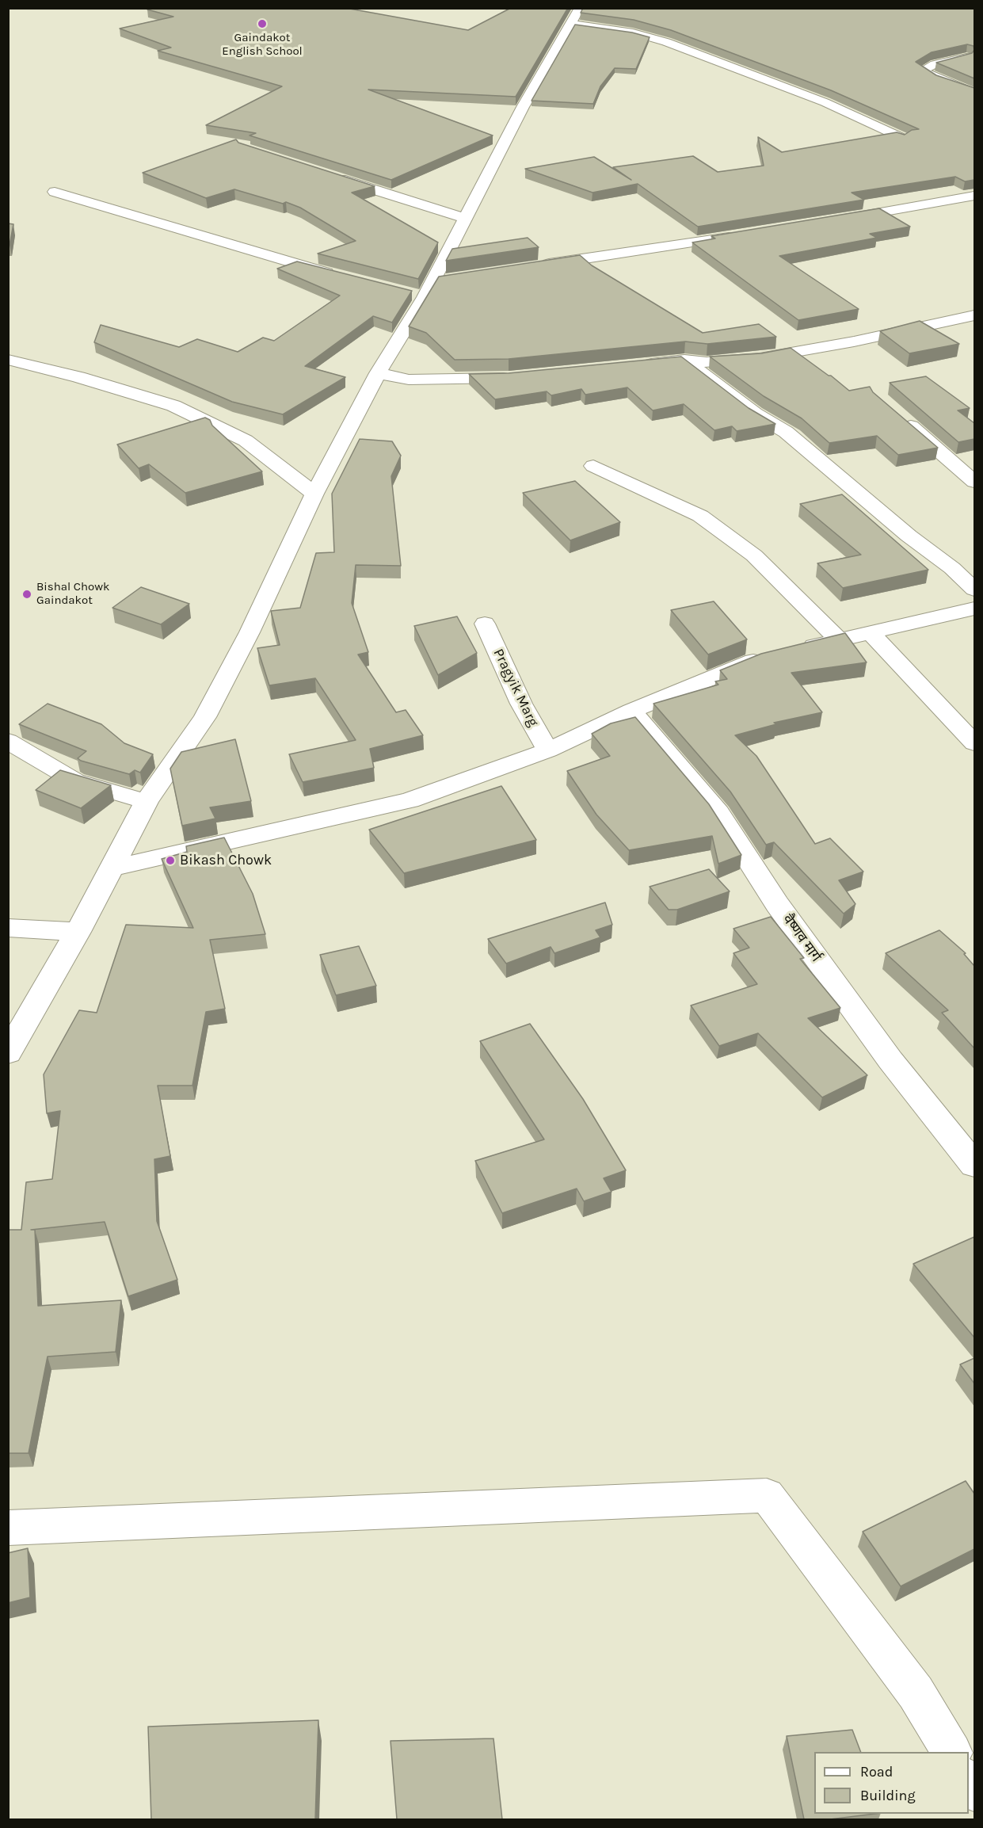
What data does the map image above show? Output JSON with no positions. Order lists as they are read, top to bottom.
{
  "streets": {
    "street": ["Pragyik Marg", "वैष्णव मार्ग"]
  },
  "places": ["Gaindakot English School", "Bishal Chowk Gaindakot", "Bikash Chowk"],
  "legend": ["Road", "Building"]
}
